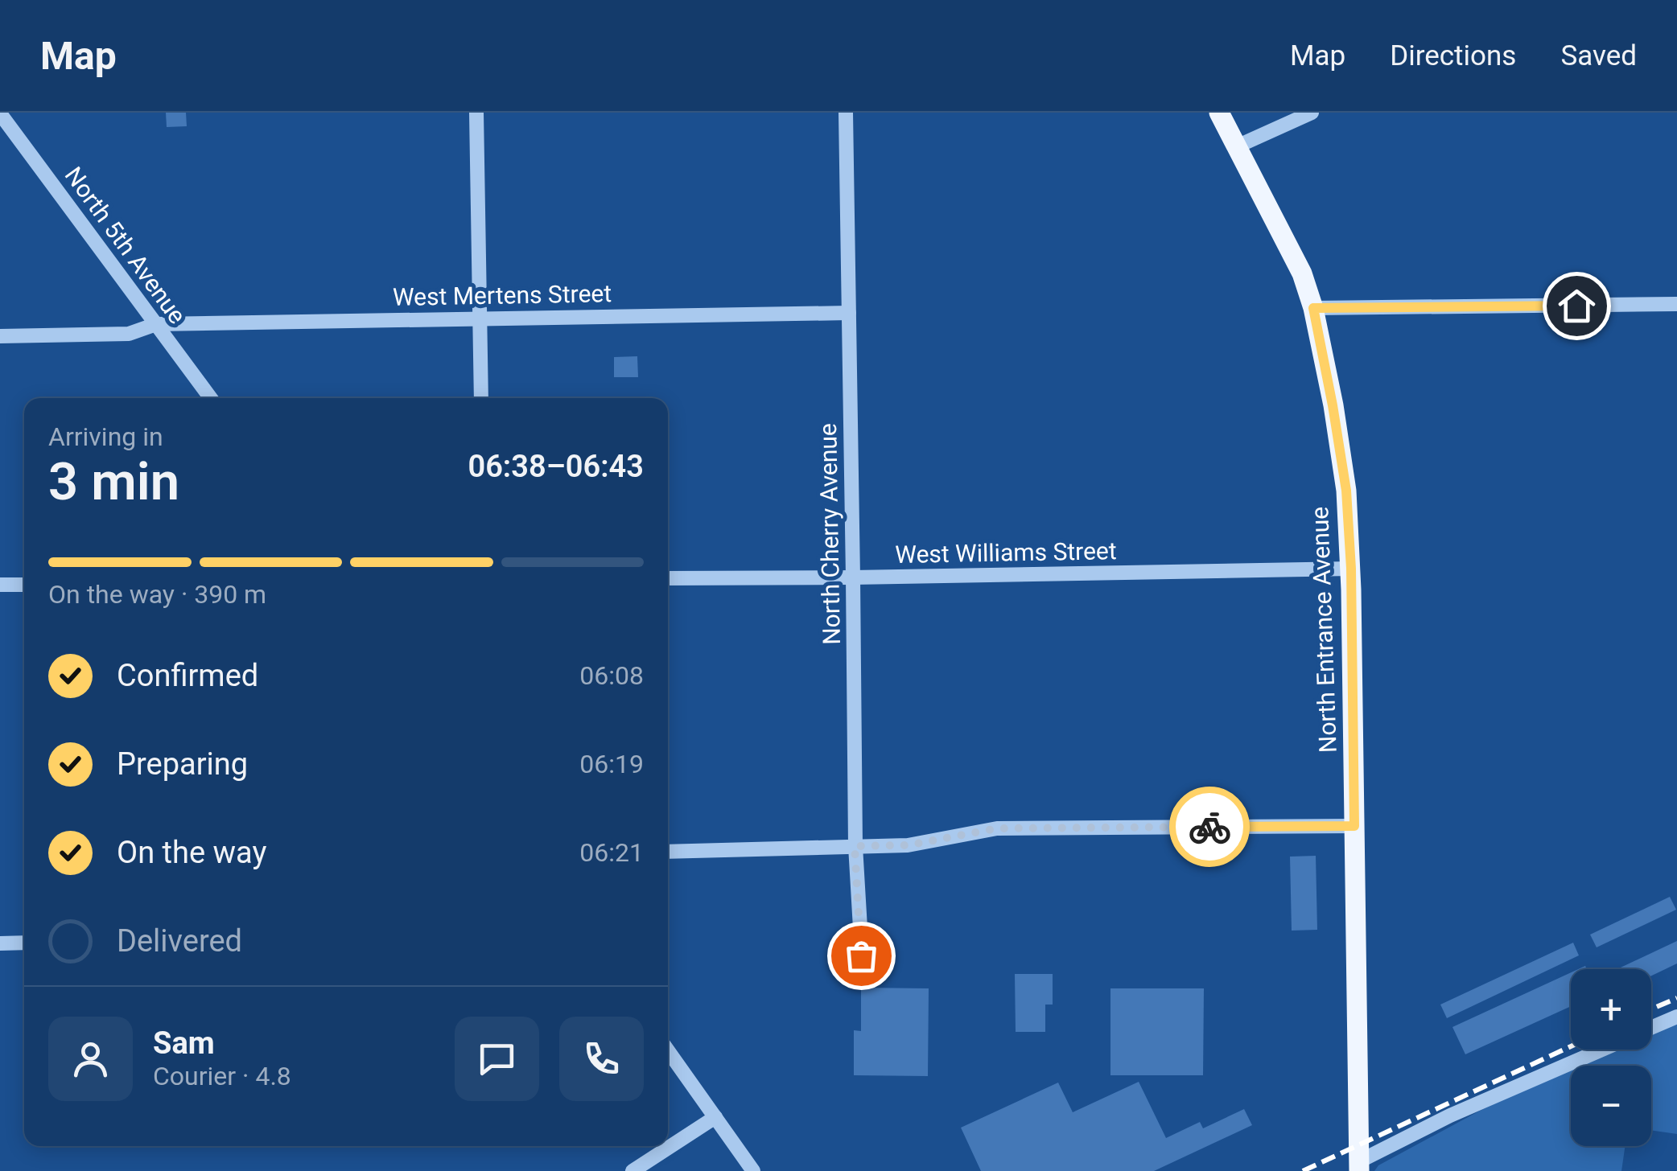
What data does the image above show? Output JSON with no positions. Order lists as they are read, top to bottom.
{
  "streets": {
    "main road": ["North Entrance Avenue"],
    "street": [
      "North 5th Avenue",
      "West Mertens Street",
      "North Cherry Avenue",
      "West Williams Street"
    ]
  },
  "crossings": [
    ["North 5th Avenue", "West Mertens Street"],
    ["West Mertens Street", "North Cherry Avenue"],
    ["North Cherry Avenue", "West Williams Street"],
    ["West Williams Street", "North Entrance Avenue"]
  ],
  "page": {
    "header": "Map",
    "nav": ["Map", "Directions", "Saved"],
    "heading": ["3 min", "Arriving in", "06:38–06:43"],
    "panel": ["Sam", "Courier · 4.8"],
    "bar": "On the way · 390 m",
    "list": [
      ["Confirmed", "06:08"],
      ["Preparing", "06:19"],
      ["On the way", "06:21"],
      "Delivered"
    ],
    "map_buttons": ["+", "−"]
  }
}
